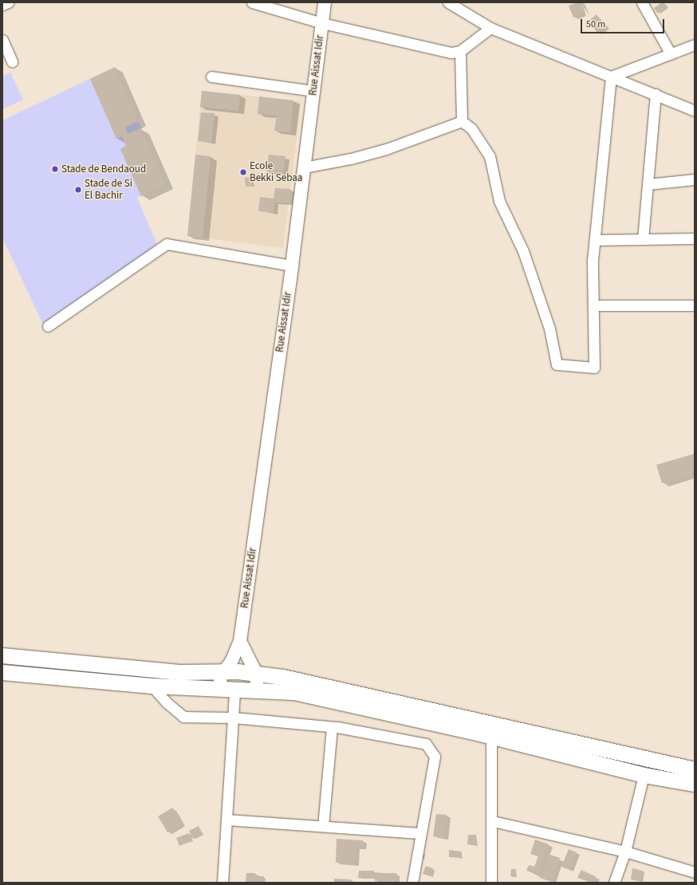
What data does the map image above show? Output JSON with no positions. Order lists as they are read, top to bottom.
{
  "streets": {
    "street": ["Rue Aissat Idir"]
  },
  "places": ["Stade de Bendaoud", "Ecole Bekki Sebaa", "Stade de Si El Bachir"],
  "scale_bar": "50 m"
}
